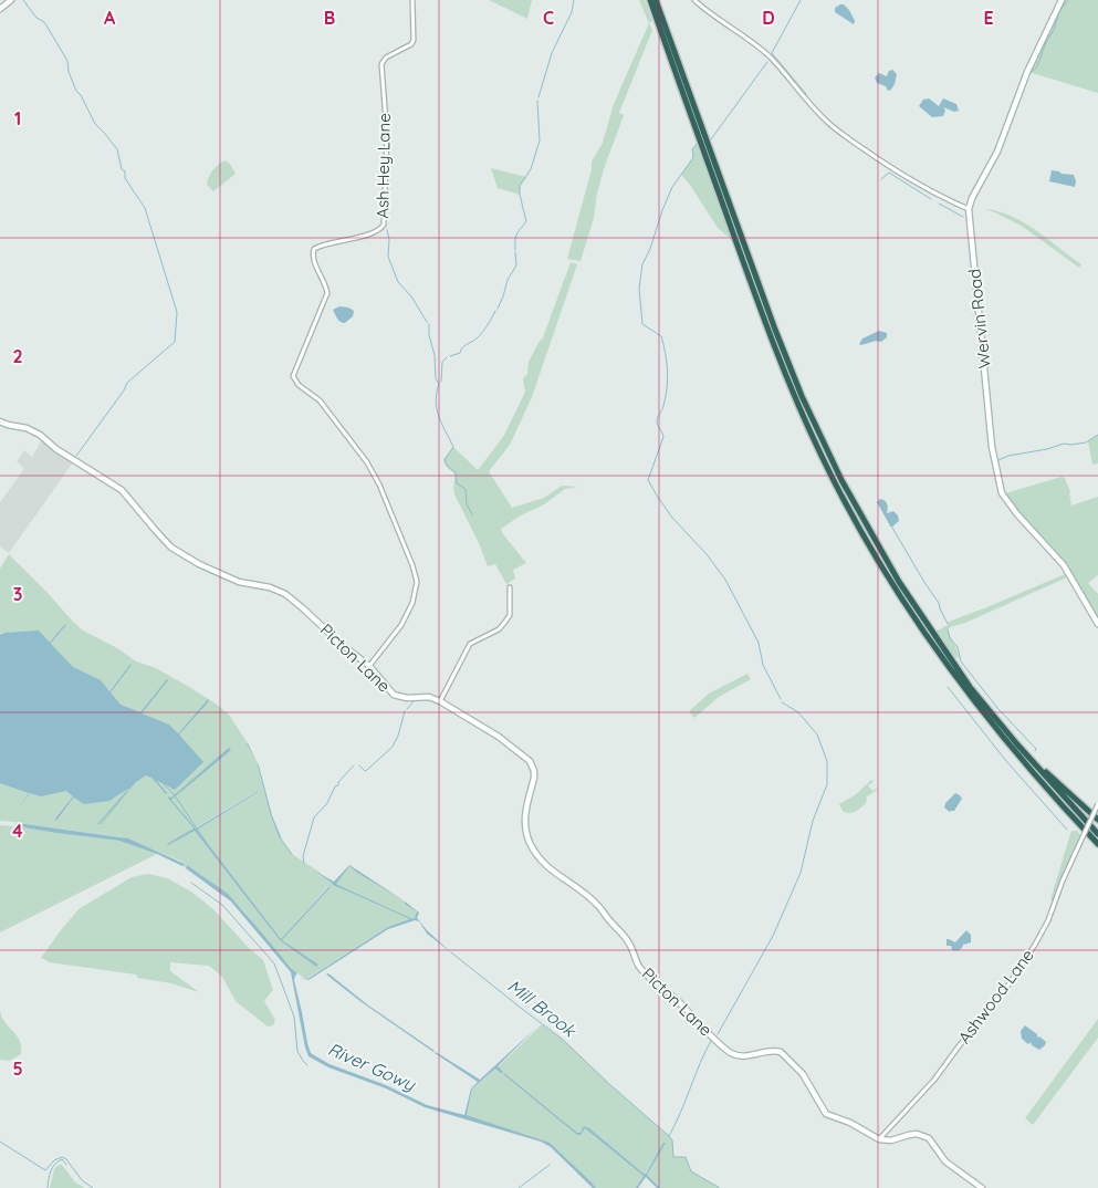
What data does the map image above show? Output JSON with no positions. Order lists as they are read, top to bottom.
{
  "streets": {
    "street": [
      "Ash Hey Lane",
      "Wervin Road",
      "Picton Lane",
      "Ashwood Lane"
    ]
  },
  "crossings": [
    ["Ash Hey Lane", "Picton Lane"],
    ["Picton Lane", "Ashwood Lane"]
  ],
  "water": ["Mill Brook", "River Gowy"],
  "grid": {
    "columns": [
      "A",
      "B",
      "C",
      "D",
      "E"
    ],
    "rows": [
      "1",
      "2",
      "3",
      "4",
      "5"
    ]
  }
}
